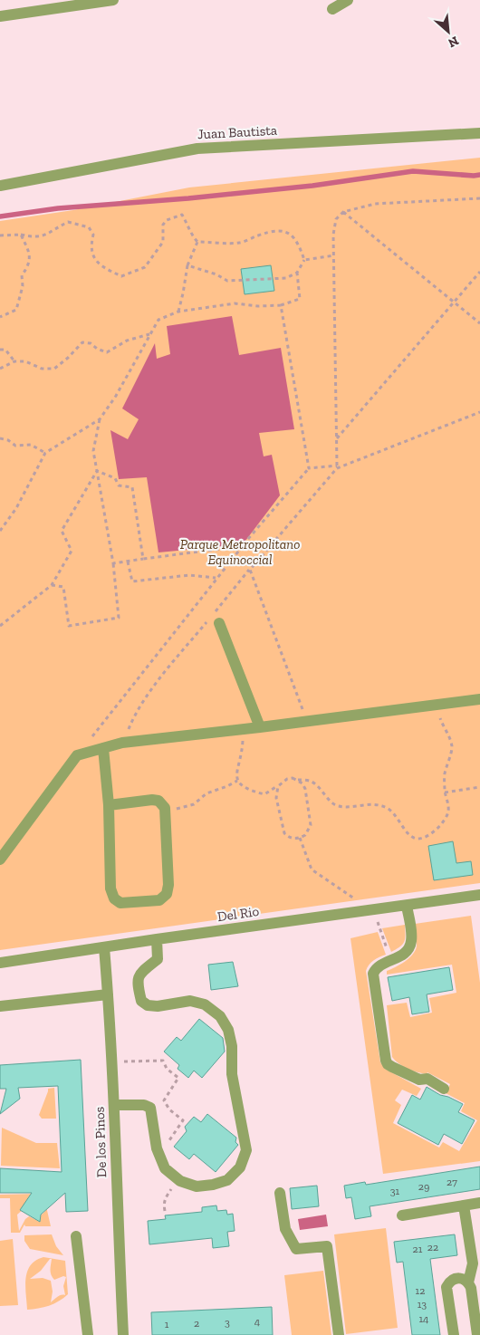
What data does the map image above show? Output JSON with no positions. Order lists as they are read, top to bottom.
{
  "streets": {
    "street": ["Juan Bautista", "Del Rio", "De los Pinos"]
  },
  "crossings": [
    ["Del Rio", "De los Pinos"]
  ],
  "parks": ["Parque Metropolitano Equinoccial"],
  "house_numbers": [
    "27",
    "29",
    "31",
    "22",
    "21",
    "12",
    "13",
    "14",
    "4",
    "3",
    "2",
    "1"
  ],
  "north": "bottom right"
}
